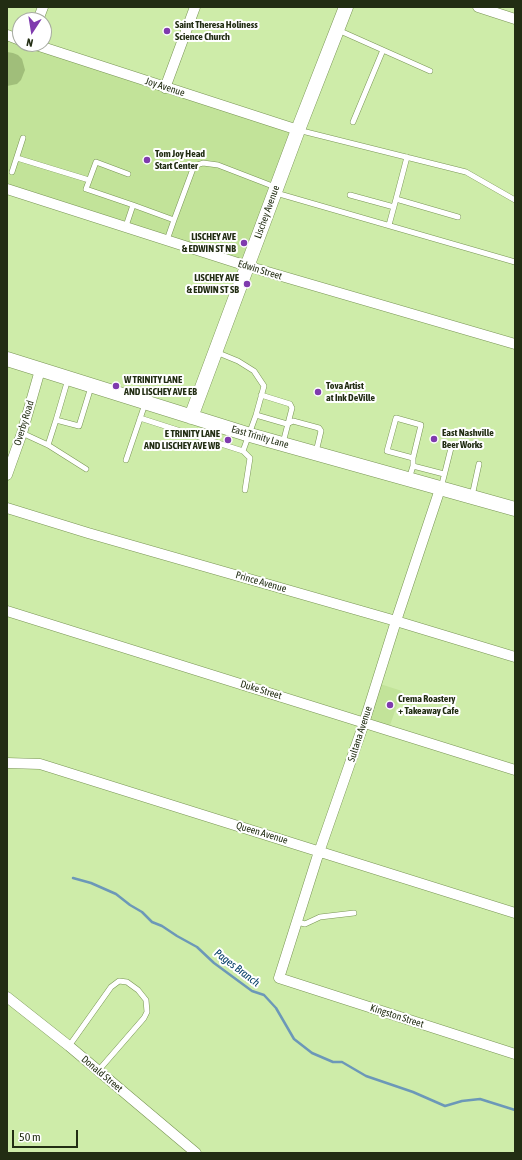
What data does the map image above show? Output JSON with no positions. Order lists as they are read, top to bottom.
{
  "streets": {
    "main road": ["Lischey Avenue", "East Trinity Lane"],
    "street": [
      "Joy Avenue",
      "Edwin Street",
      "Overby Road",
      "Prince Avenue",
      "Duke Street",
      "Sultana Avenue",
      "Queen Avenue",
      "Kingston Street",
      "Donald Street"
    ]
  },
  "crossings": [
    ["Joy Avenue", "Lischey Avenue"],
    ["Lischey Avenue", "Edwin Street"],
    ["Lischey Avenue", "East Trinity Lane"],
    ["Overby Road", "East Trinity Lane"],
    ["East Trinity Lane", "Sultana Avenue"],
    ["Prince Avenue", "Sultana Avenue"],
    ["Duke Street", "Sultana Avenue"],
    ["Sultana Avenue", "Queen Avenue"],
    ["Sultana Avenue", "Kingston Street"]
  ],
  "water": ["Pages Branch"],
  "places": [
    "Saint Theresa Holiness Science Church",
    "Tom Joy Head Start Center",
    "LISCHEY AVE & EDWIN ST NB",
    "LISCHEY AVE & EDWIN ST SB",
    "W TRINITY LANE AND LISCHEY AVE EB",
    "Tova Artist at Ink DeVille",
    "East Nashville Beer Works",
    "E TRINITY LANE AND LISCHEY AVE WB",
    "Crema Roastery + Takeaway Cafe"
  ],
  "scale_bar": "50 m",
  "north": "bottom"
}
